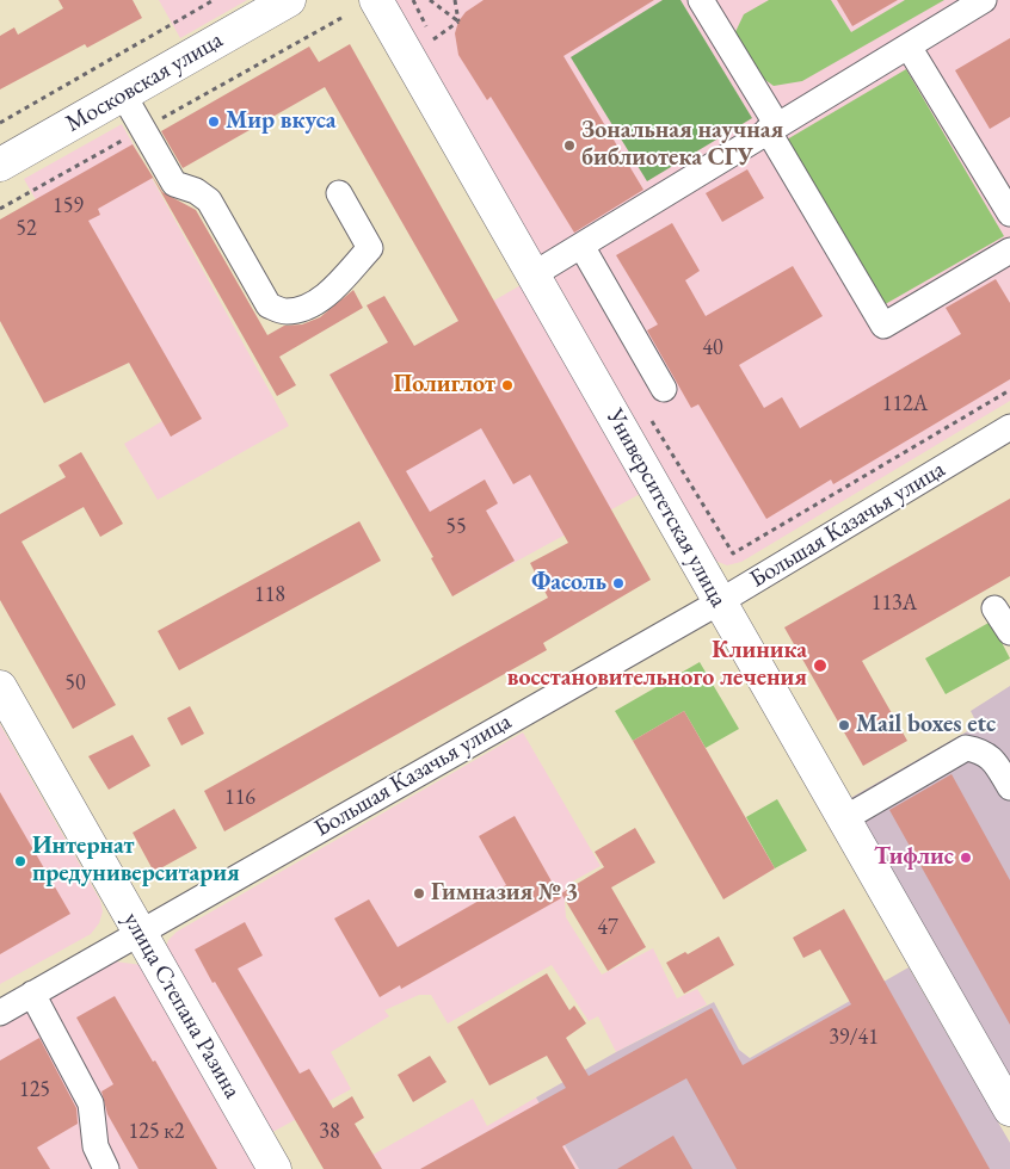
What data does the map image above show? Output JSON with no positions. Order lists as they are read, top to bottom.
{
  "streets": {
    "main road": ["Московская улица", "Университетская улица", "улица Степана Разина"],
    "street": ["Большая Казачья улица"]
  },
  "crossings": [
    ["Университетская улица", "Большая Казачья улица"],
    ["Большая Казачья улица", "улица Степана Разина"]
  ],
  "places": [
    "Мир вкуса",
    "Зональная научная библиотека СГУ",
    "Полиглот",
    "Фасоль",
    "Клиника восстановительного лечения",
    "Mail boxes etc",
    "Тифлис",
    "Интернат предуниверситария",
    "Гимназия № 3"
  ],
  "house_numbers": [
    "159",
    "52",
    "40",
    "112А",
    "55",
    "118",
    "113А",
    "50",
    "116",
    "47",
    "39/41",
    "125",
    "125 к2",
    "38"
  ]
}
